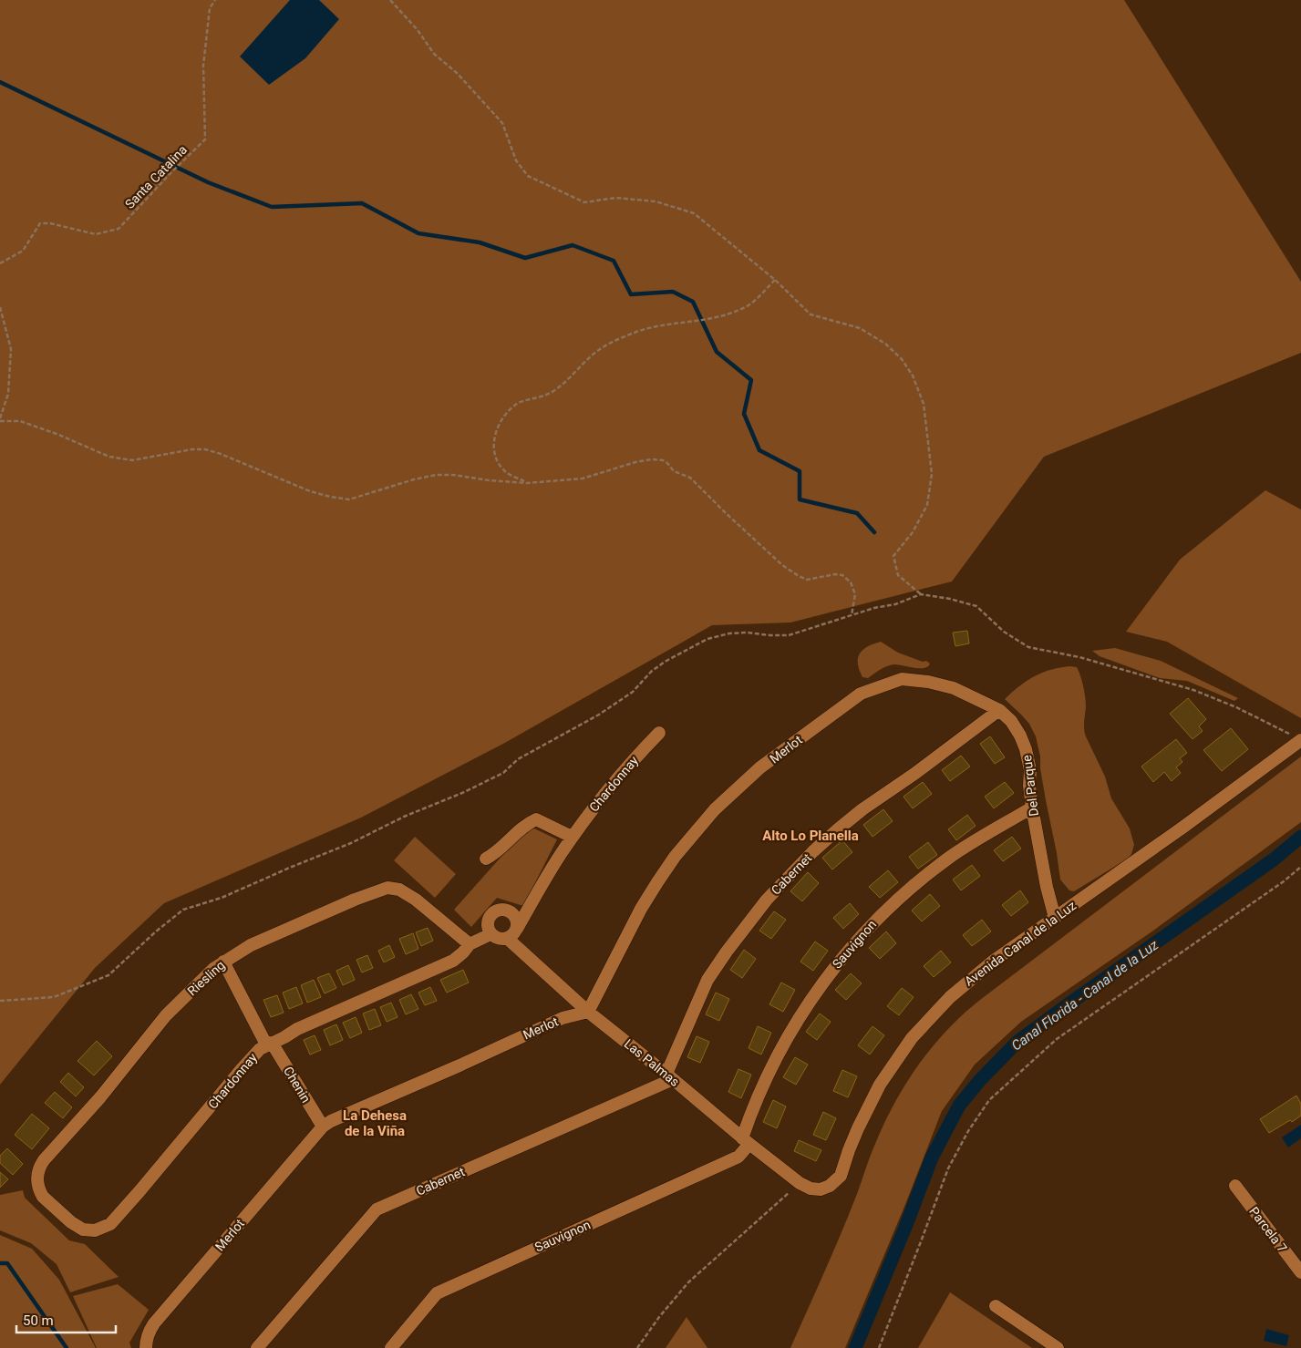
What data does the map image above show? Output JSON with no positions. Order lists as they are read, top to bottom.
{
  "streets": {
    "street": [
      "Merlot",
      "Chardonnay",
      "Del Parque",
      "Cabernet",
      "Avenida Canal de la Luz",
      "Sauvignon",
      "Riesling",
      "Las Palmas",
      "Chenin",
      "Parcela 7"
    ],
    "path": ["Santa Catalina"]
  },
  "crossings": [
    ["Merlot", "Del Parque"],
    ["Merlot", "Las Palmas"],
    ["Merlot", "Chenin"],
    ["Chardonnay", "Riesling"],
    ["Chardonnay", "Las Palmas"],
    ["Chardonnay", "Chenin"],
    ["Del Parque", "Cabernet"],
    ["Del Parque", "Avenida Canal de la Luz"],
    ["Del Parque", "Sauvignon"],
    ["Cabernet", "Las Palmas"],
    ["Avenida Canal de la Luz", "Las Palmas"],
    ["Sauvignon", "Las Palmas"],
    ["Riesling", "Chenin"]
  ],
  "districts": ["Alto Lo Planella", "La Dehesa de la Viña"],
  "water": ["Canal Florida - Canal de la Luz"],
  "scale_bar": "50 m"
}
